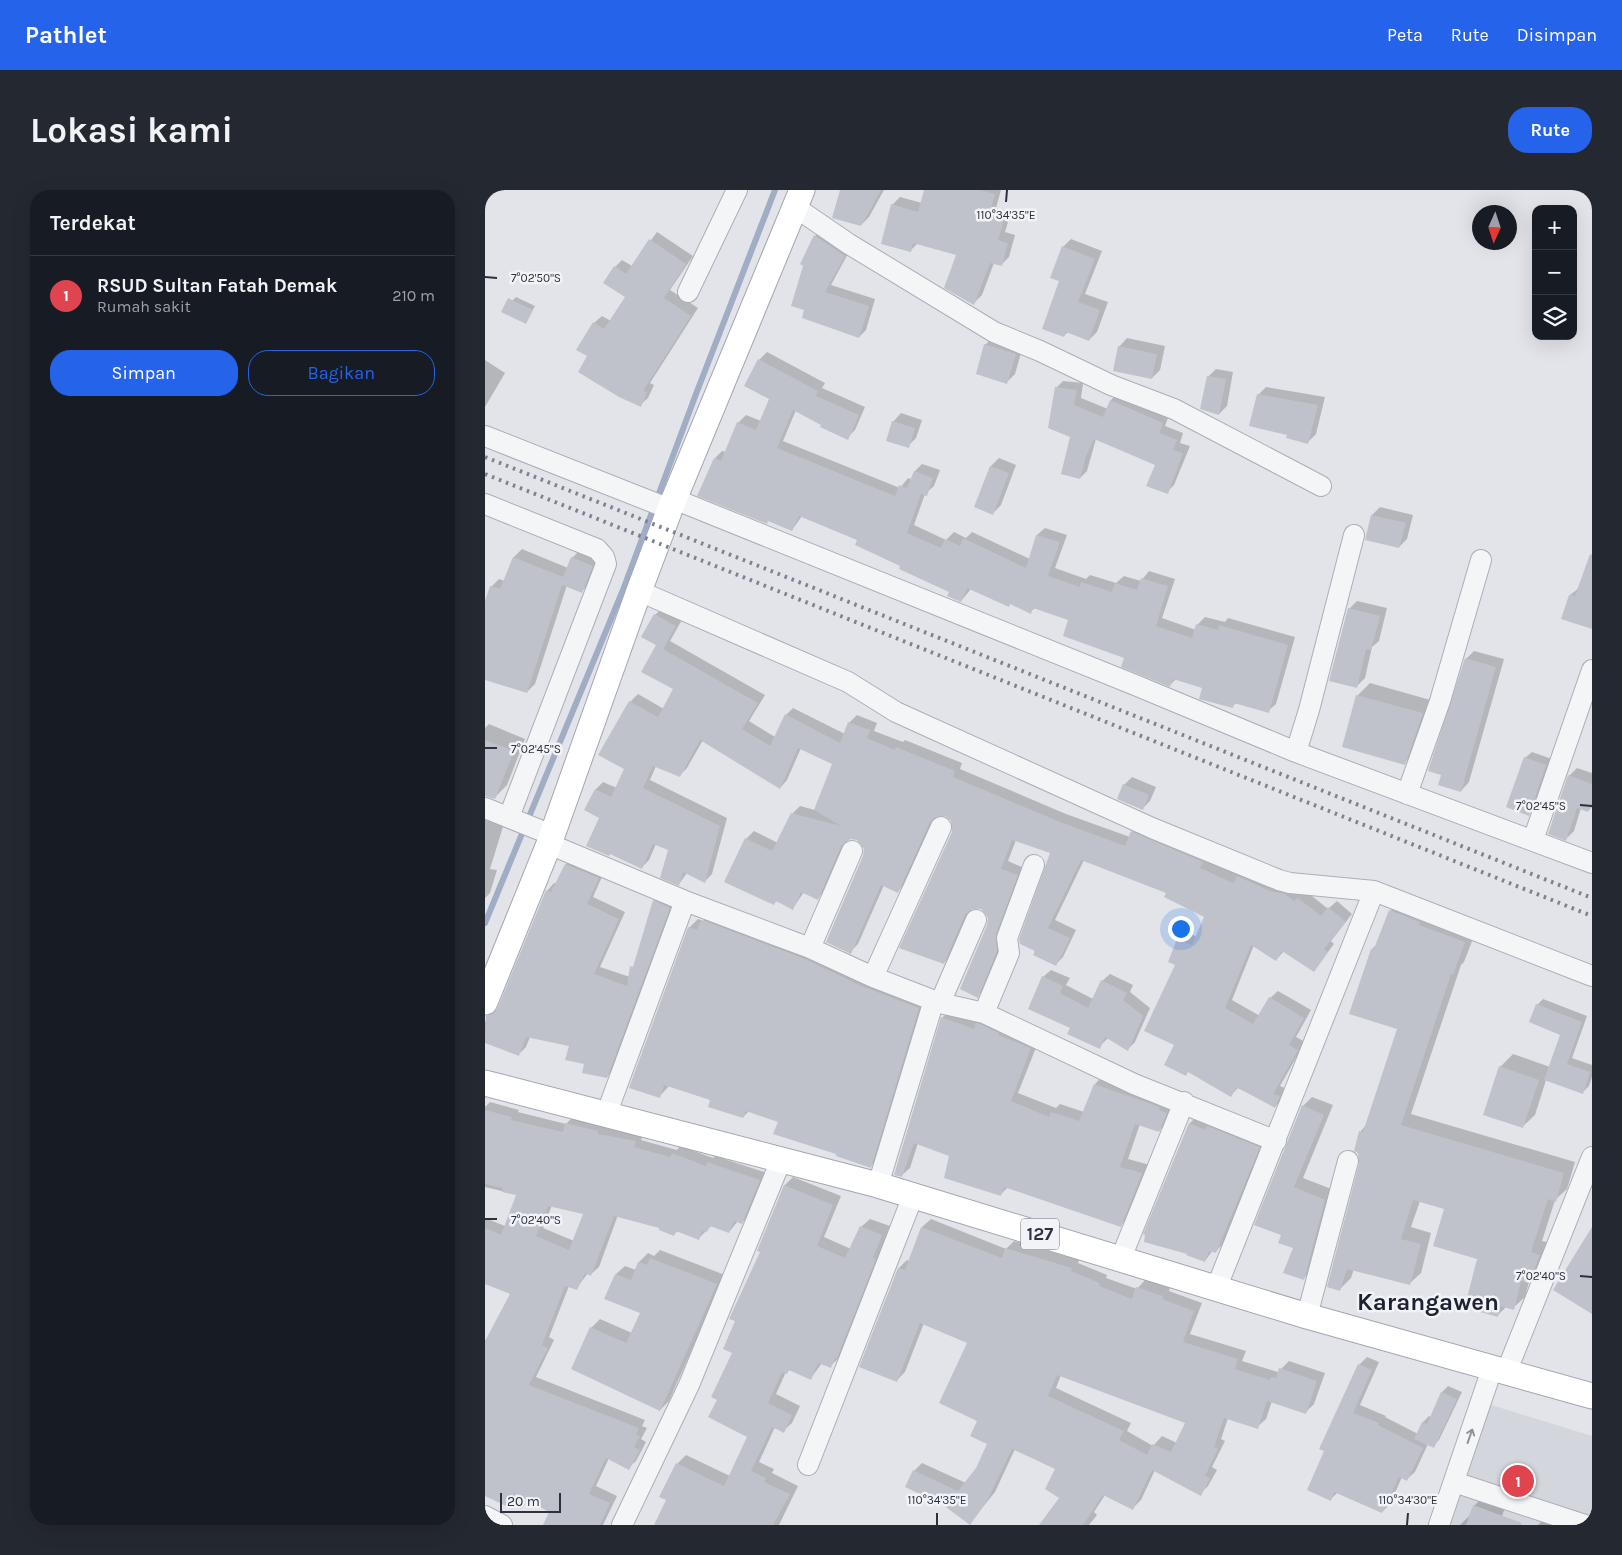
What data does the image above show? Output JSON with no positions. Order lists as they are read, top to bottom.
{
  "streets": {
    "main road": ["127"]
  },
  "districts": ["Karangawen"],
  "scale_bar": "20 m",
  "north": "bottom",
  "page": {
    "header": "Pathlet",
    "nav": ["Peta", "Rute", "Disimpan"],
    "buttons": [
      "Rute",
      ["Simpan", "Bagikan"]
    ],
    "title": "Lokasi kami",
    "heading": "Terdekat",
    "map_buttons": ["+", "−"],
    "list": [
      {
        "mark": "1",
        "name": "RSUD Sultan Fatah Demak",
        "note": "Rumah sakit",
        "value": "210 m"
      }
    ],
    "pins": "1",
    "scale": "20 m"
  },
  "coordinates": [
    "110°34'35\"E",
    "7°02'50\"S",
    "7°02'45\"S",
    "7°02'40\"S",
    "110°34'30\"E"
  ]
}
